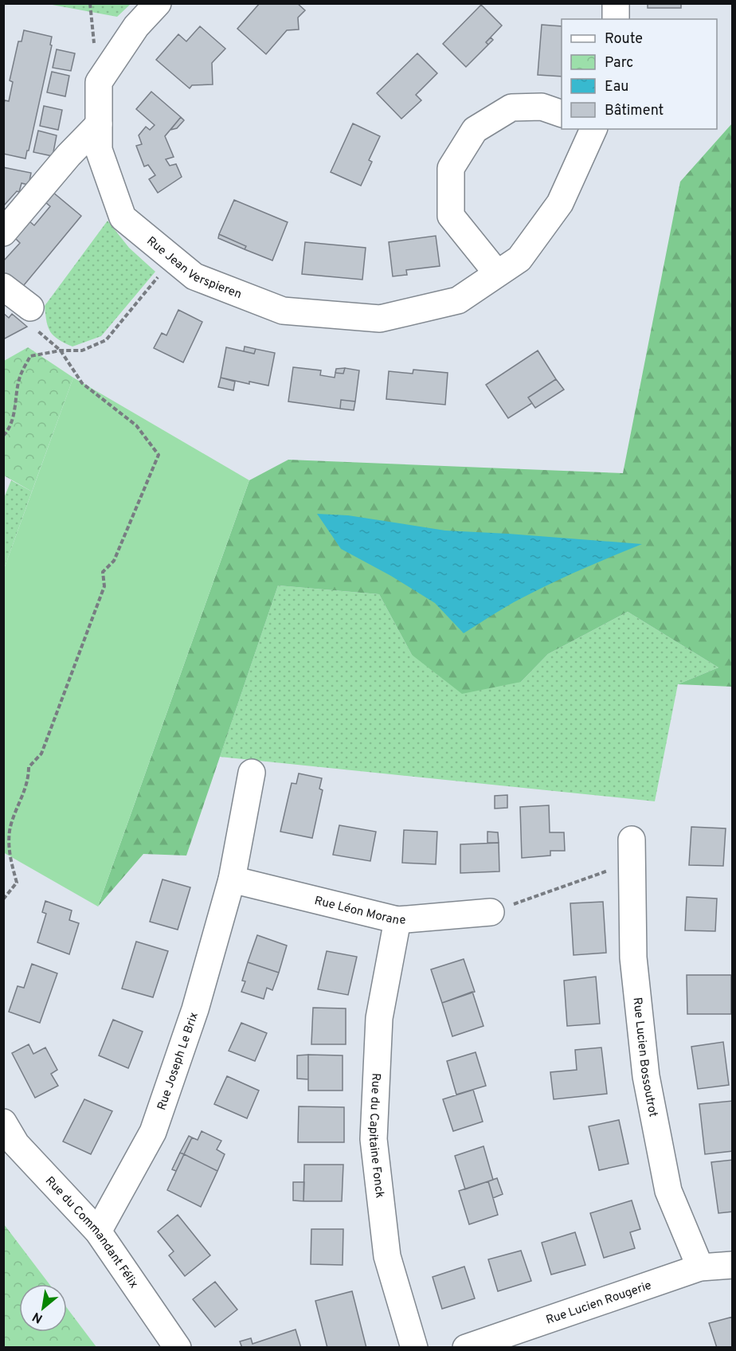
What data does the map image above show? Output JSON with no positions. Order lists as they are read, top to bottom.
{
  "streets": {
    "street": [
      "Rue Jean Verspieren",
      "Rue Léon Morane",
      "Rue Lucien Bossoutrot",
      "Rue Joseph Le Brix",
      "Rue du Capitaine Fonck",
      "Rue du Commandant Félix",
      "Rue Lucien Rougerie"
    ]
  },
  "crossings": [
    ["Rue Léon Morane", "Rue Joseph Le Brix"],
    ["Rue Léon Morane", "Rue du Capitaine Fonck"],
    ["Rue Lucien Bossoutrot", "Rue Lucien Rougerie"],
    ["Rue Joseph Le Brix", "Rue du Commandant Félix"]
  ],
  "legend": [
    "Route",
    "Parc",
    "Eau",
    "Bâtiment"
  ],
  "north": "bottom left"
}
